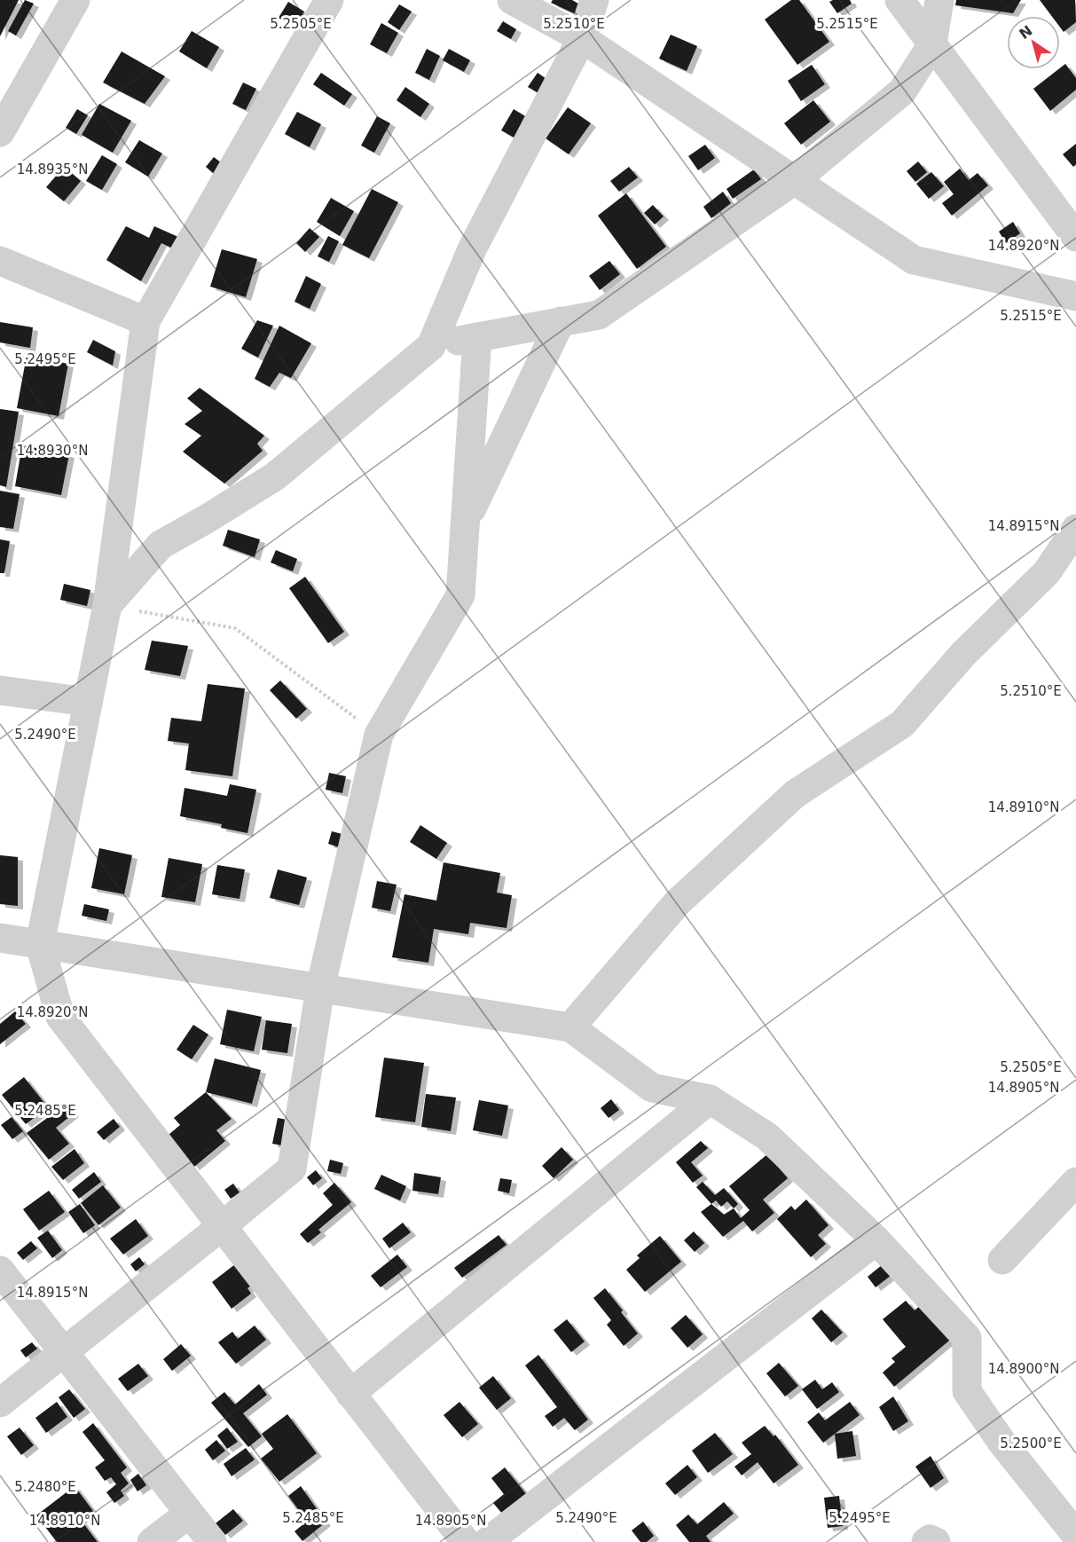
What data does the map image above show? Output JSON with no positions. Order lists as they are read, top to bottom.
{
  "north": "top left",
  "coordinates": [
    "5.2505°E",
    "5.2510°E",
    "5.2515°E",
    "14.8935°N",
    "14.8920°N",
    "5.2495°E",
    "14.8930°N",
    "14.8915°N",
    "5.2490°E",
    "14.8910°N",
    "14.8905°N",
    "5.2485°E",
    "14.8900°N",
    "5.2500°E",
    "5.2480°E"
  ]
}
